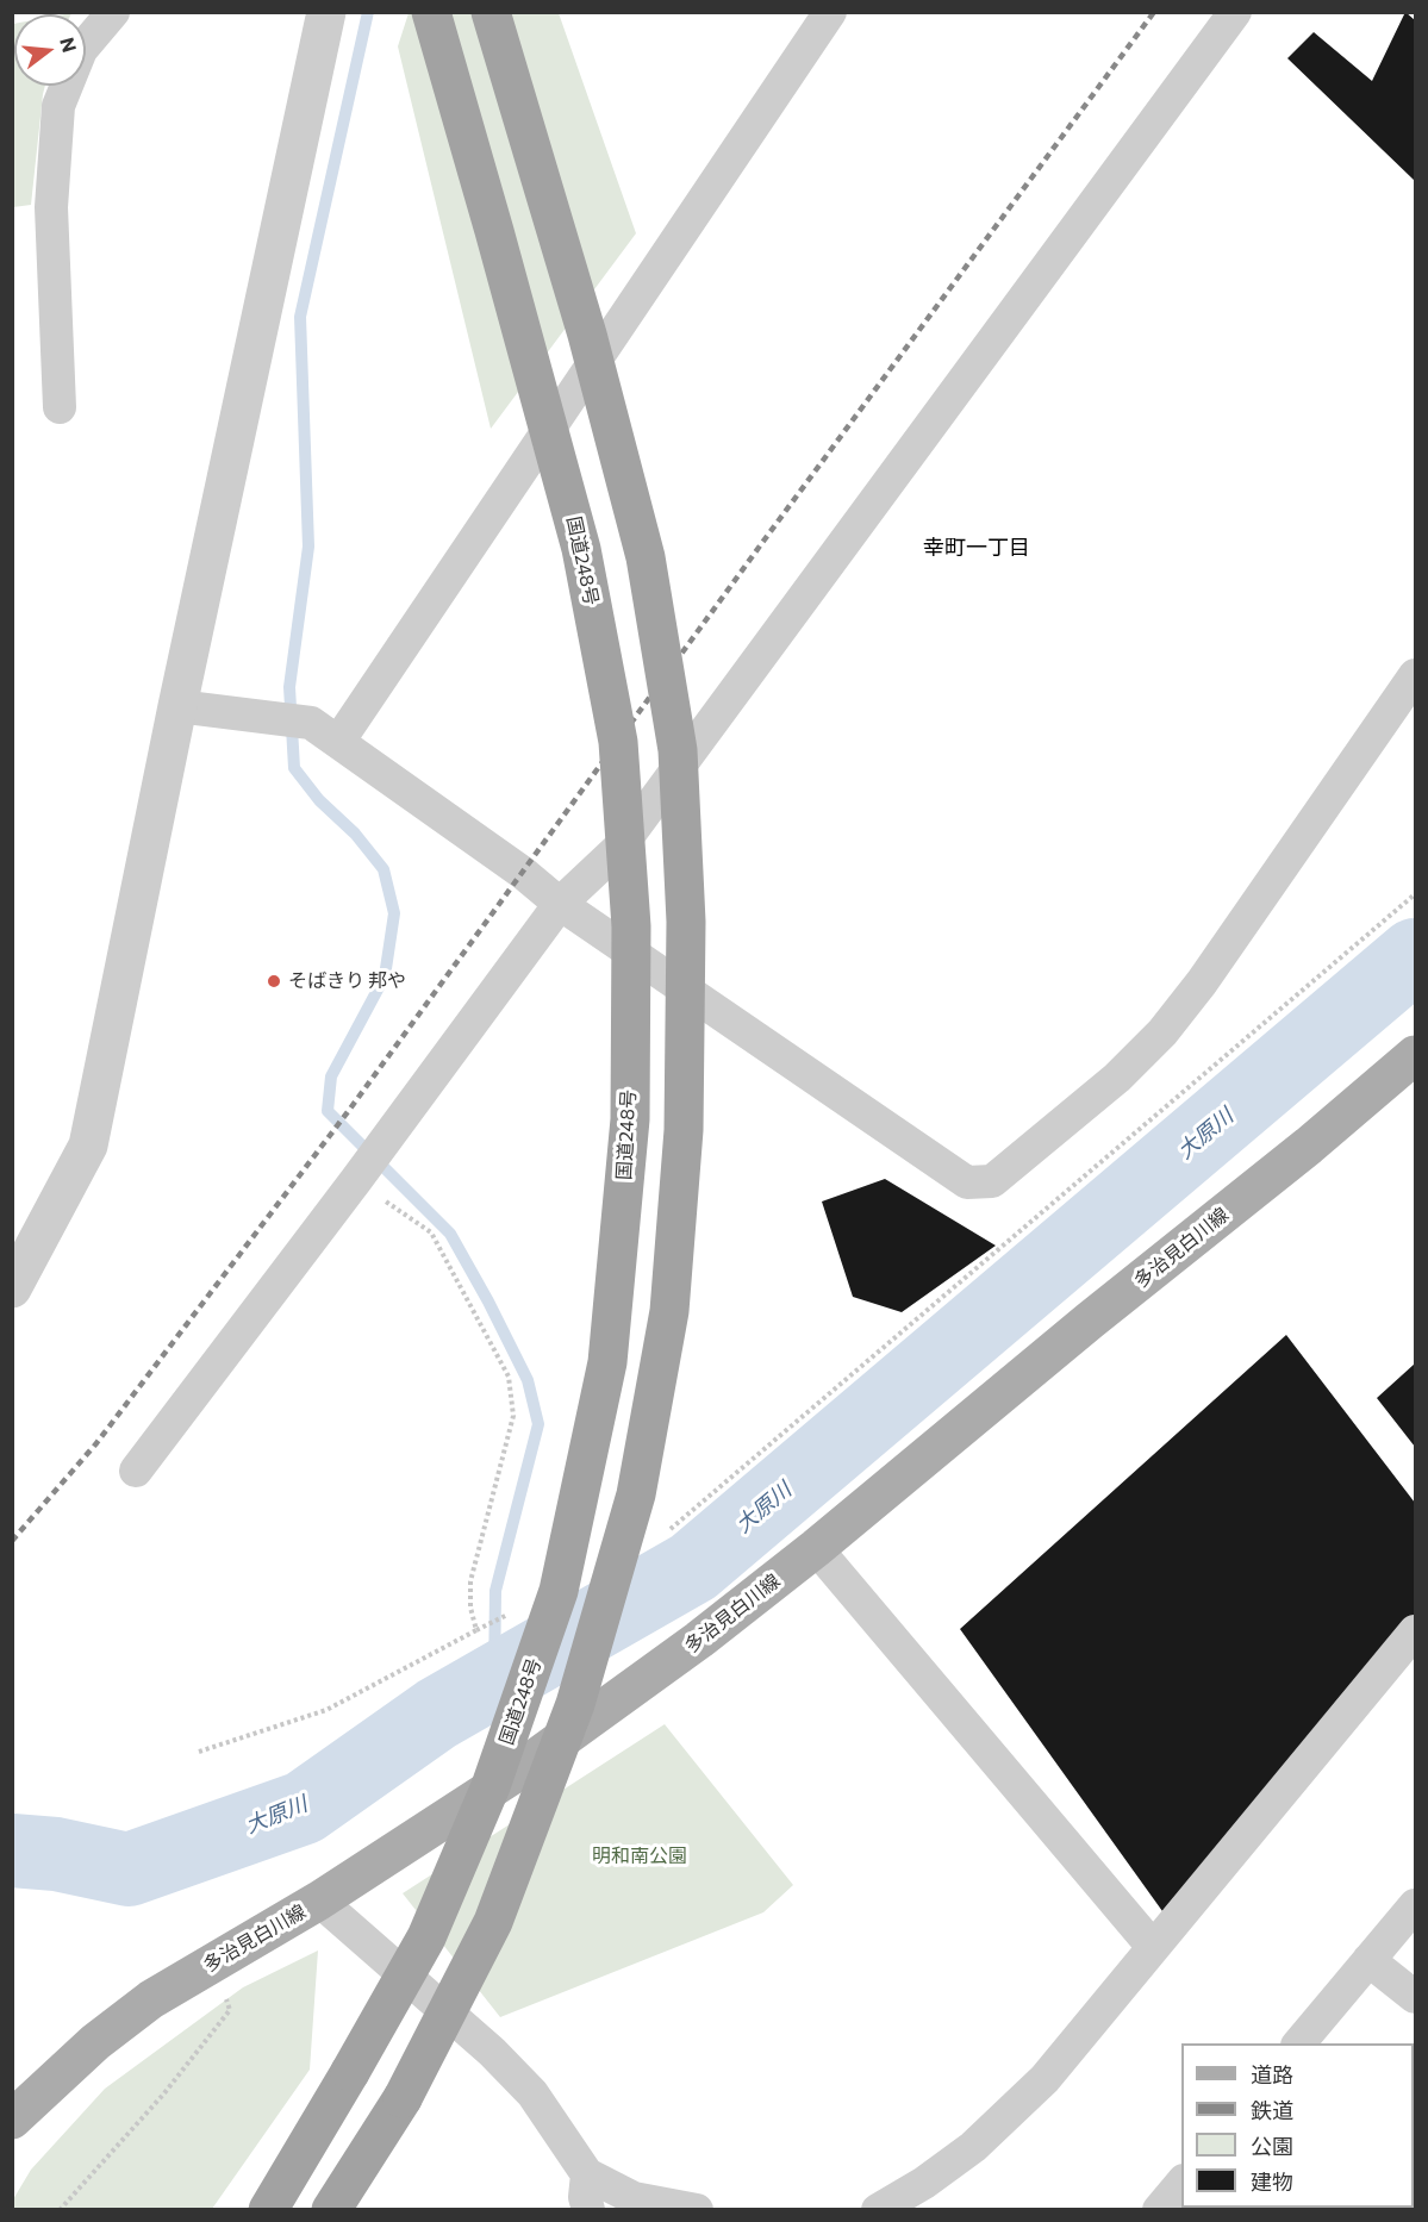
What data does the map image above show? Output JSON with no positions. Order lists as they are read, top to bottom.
{
  "streets": {
    "highway": ["国道248号"],
    "main road": ["多治見白川線"]
  },
  "districts": ["幸町一丁目"],
  "water": ["大原川"],
  "parks": ["明和南公園"],
  "places": ["そばきり 邦や"],
  "legend": [
    "道路",
    "鉄道",
    "公園",
    "建物"
  ],
  "north": "right"
}
